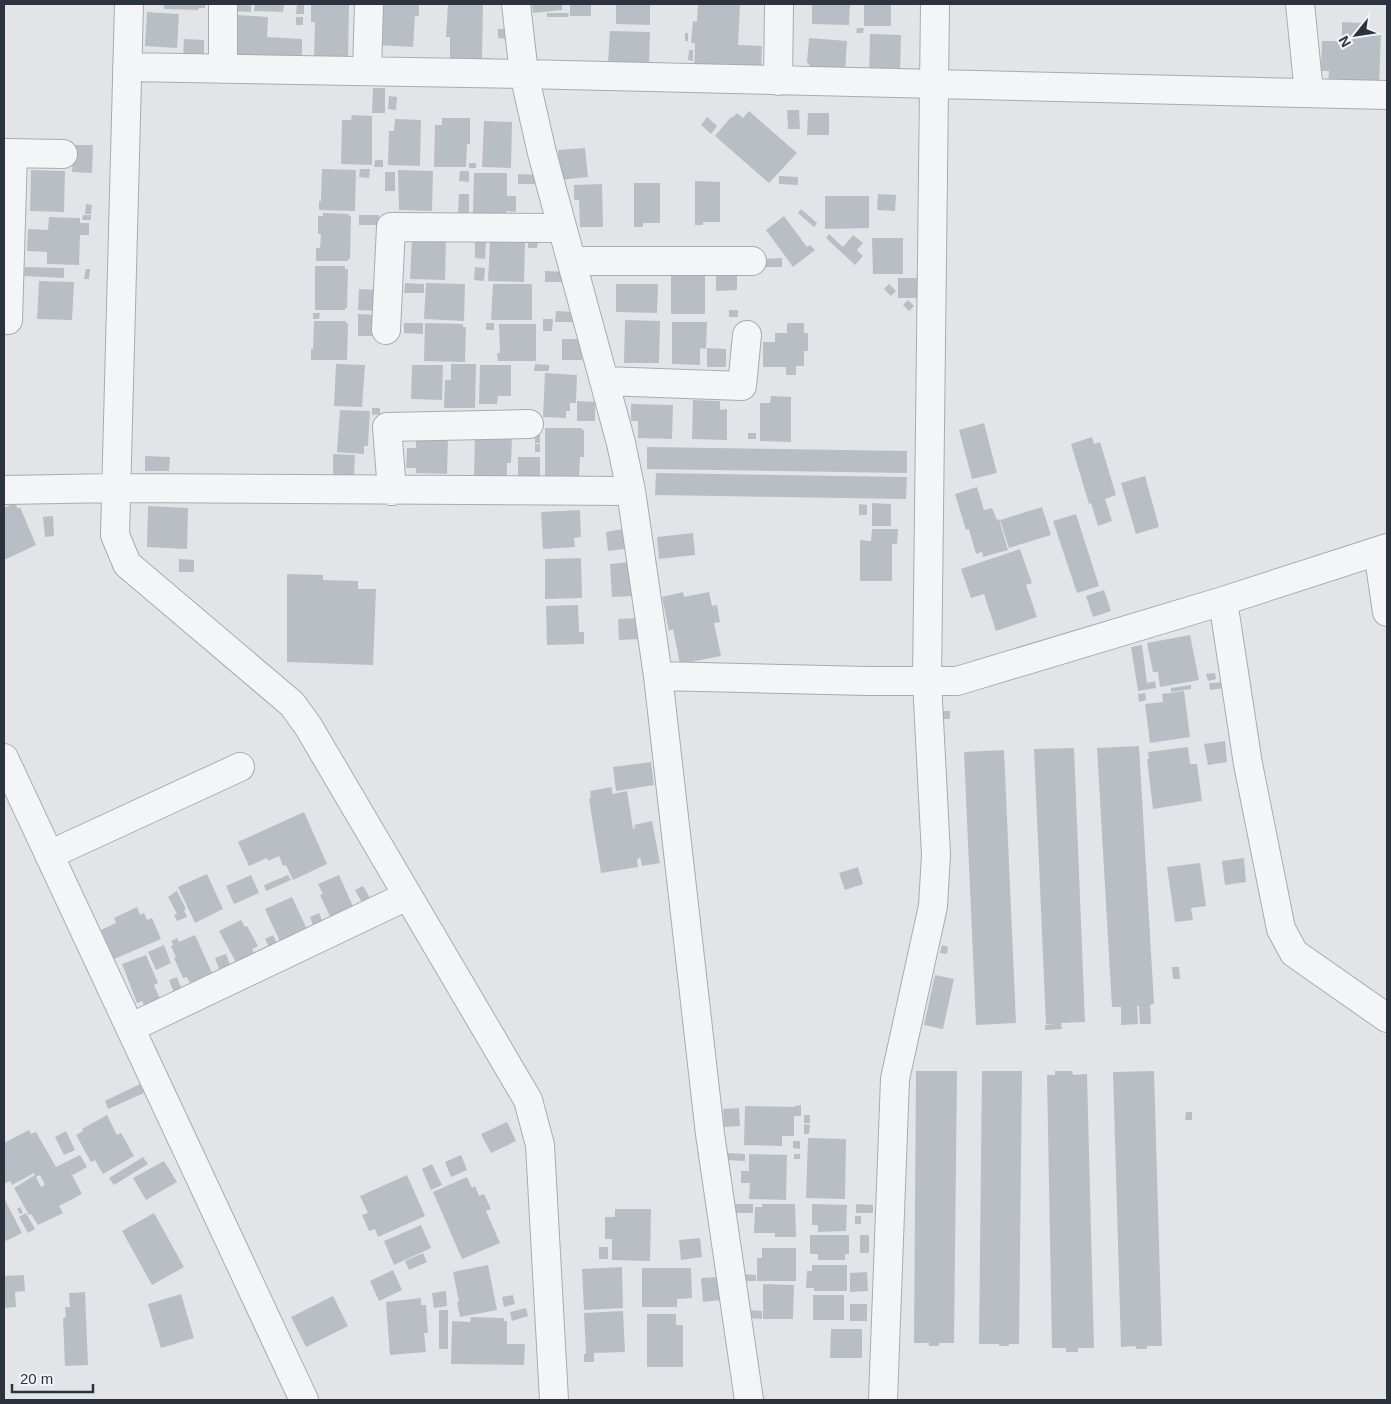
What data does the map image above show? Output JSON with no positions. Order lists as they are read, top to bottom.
{
  "scale_bar": "20 m",
  "north": "bottom left"
}
